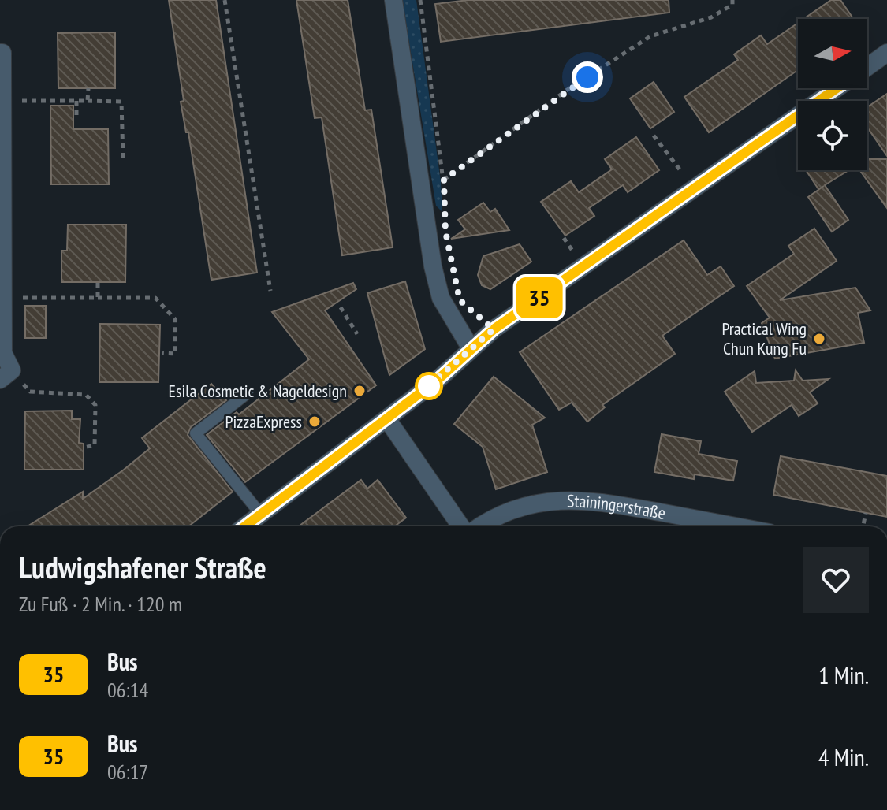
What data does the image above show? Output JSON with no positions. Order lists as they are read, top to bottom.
{
  "streets": {
    "street": ["Stainingerstraße"]
  },
  "places": ["Practical Wing Chun Kung Fu", "Esila Cosmetic & Nageldesign", "PizzaExpress"],
  "lines": ["bus line 35"],
  "north": "right",
  "page": {
    "on_map": "35",
    "heading": ["Ludwigshafener Straße", "Zu Fuß · 2 Min. · 120 m"],
    "list": [
      {
        "mark": "35",
        "name": "Bus",
        "note": "06:14",
        "value": "1 Min."
      },
      {
        "mark": "35",
        "name": "Bus",
        "note": "06:17",
        "value": "4 Min."
      }
    ]
  }
}
